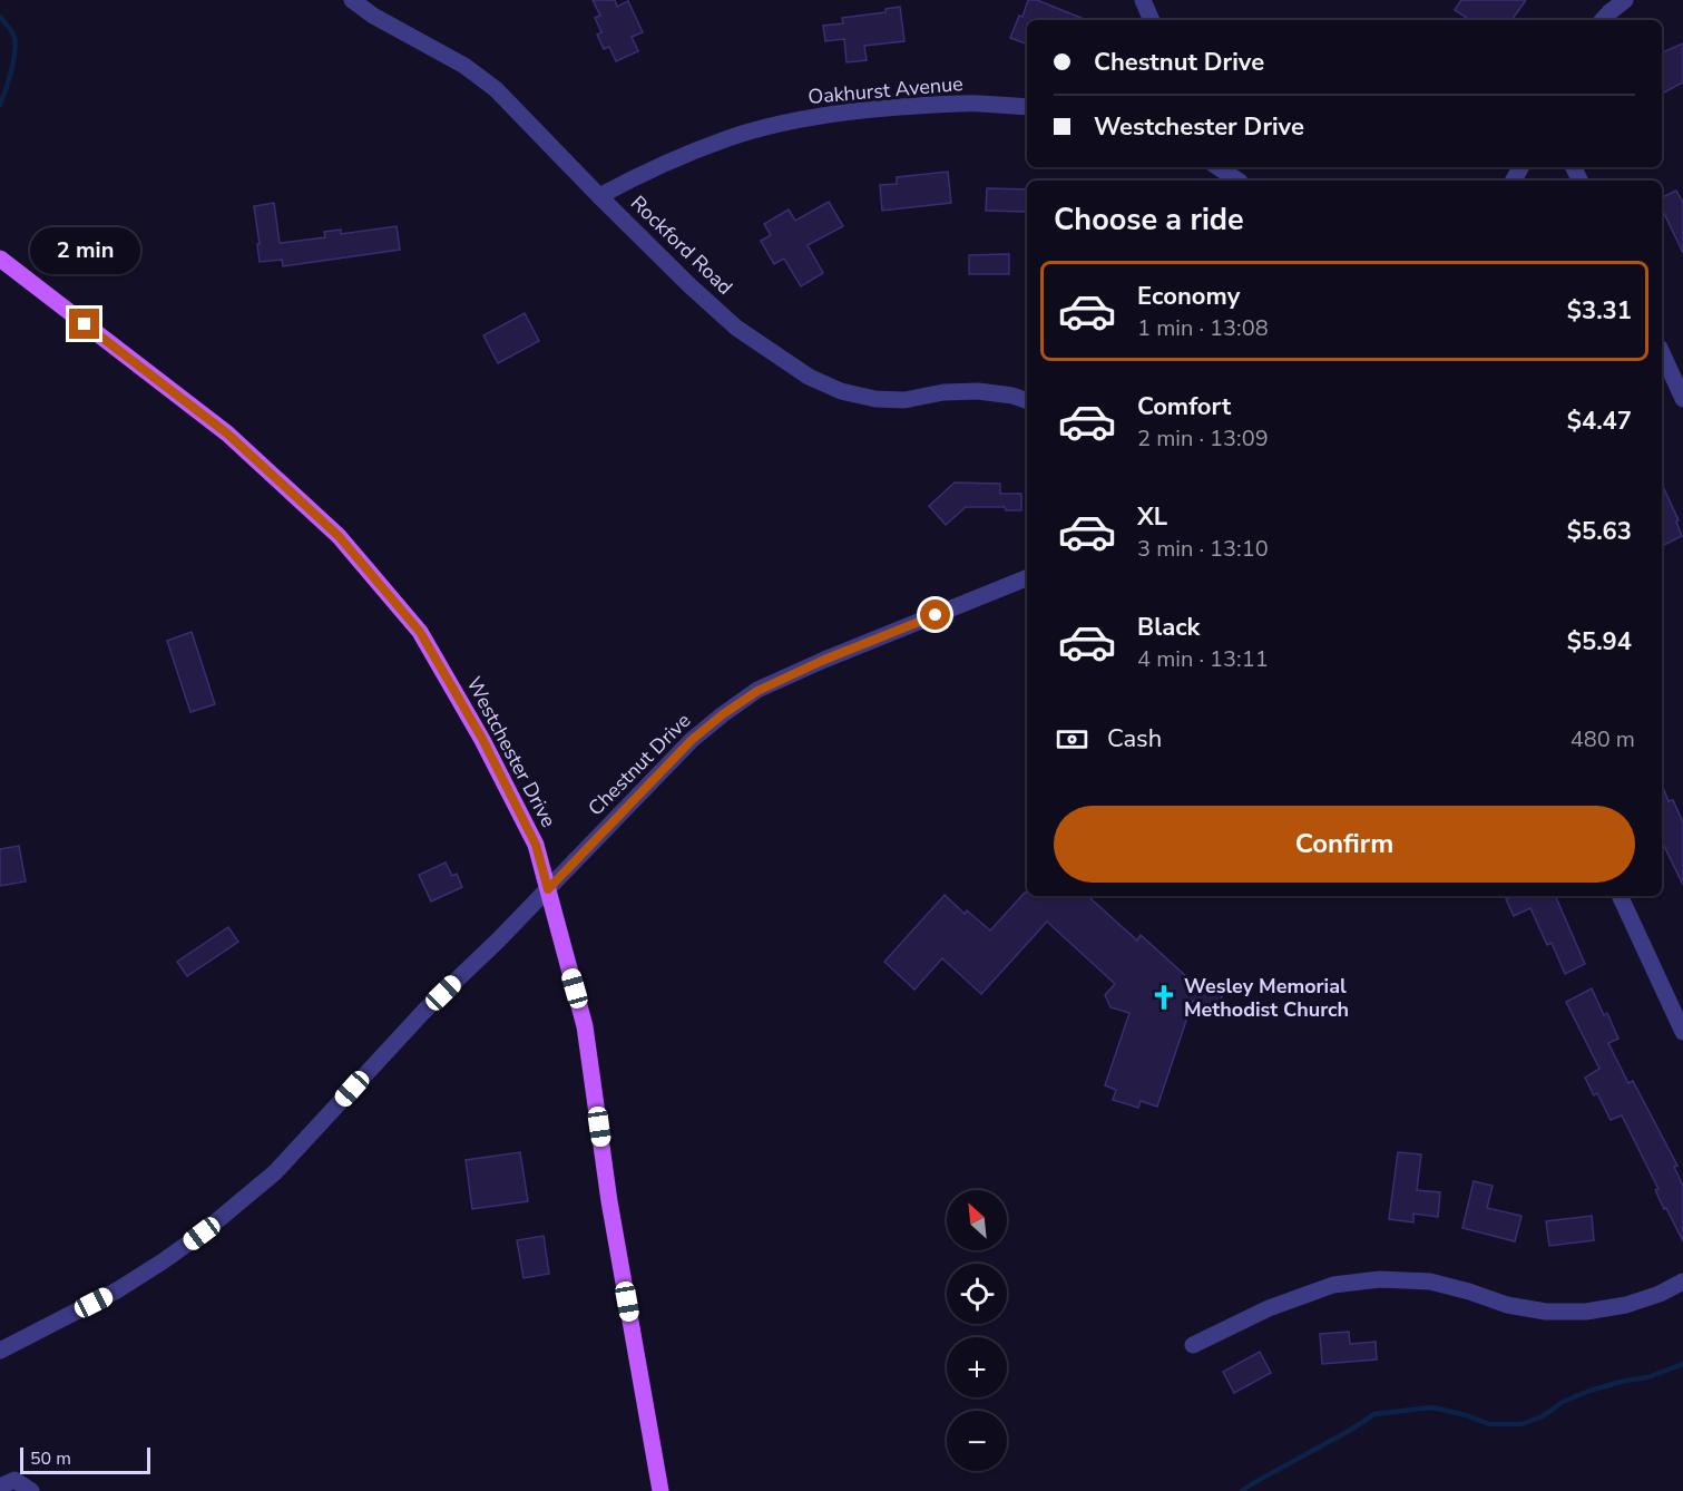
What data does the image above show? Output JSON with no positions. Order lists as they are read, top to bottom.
{
  "streets": {
    "main road": ["Westchester Drive"],
    "street": ["Oakhurst Avenue", "Rockford Road", "Chestnut Drive"]
  },
  "crossings": [
    ["Oakhurst Avenue", "Rockford Road"],
    ["Westchester Drive", "Chestnut Drive"]
  ],
  "places": {
    "church": ["Wesley Memorial Methodist Church"]
  },
  "scale_bar": "50 m",
  "north": "top left",
  "page": {
    "banner": ["Chestnut Drive", "Westchester Drive"],
    "heading": "Choose a ride",
    "bubble": "2 min",
    "list": [
      {
        "name": "Economy",
        "note": "1 min · 13:08",
        "value": "$3.31"
      },
      {
        "name": "Comfort",
        "note": "2 min · 13:09",
        "value": "$4.47"
      },
      {
        "name": "XL",
        "note": "3 min · 13:10",
        "value": "$5.63"
      },
      {
        "name": "Black",
        "note": "4 min · 13:11",
        "value": "$5.94"
      }
    ],
    "pay": ["Cash", "480 m"],
    "buttons": "Confirm",
    "map_buttons": ["+", "−"],
    "scale": "50 m"
  }
}
